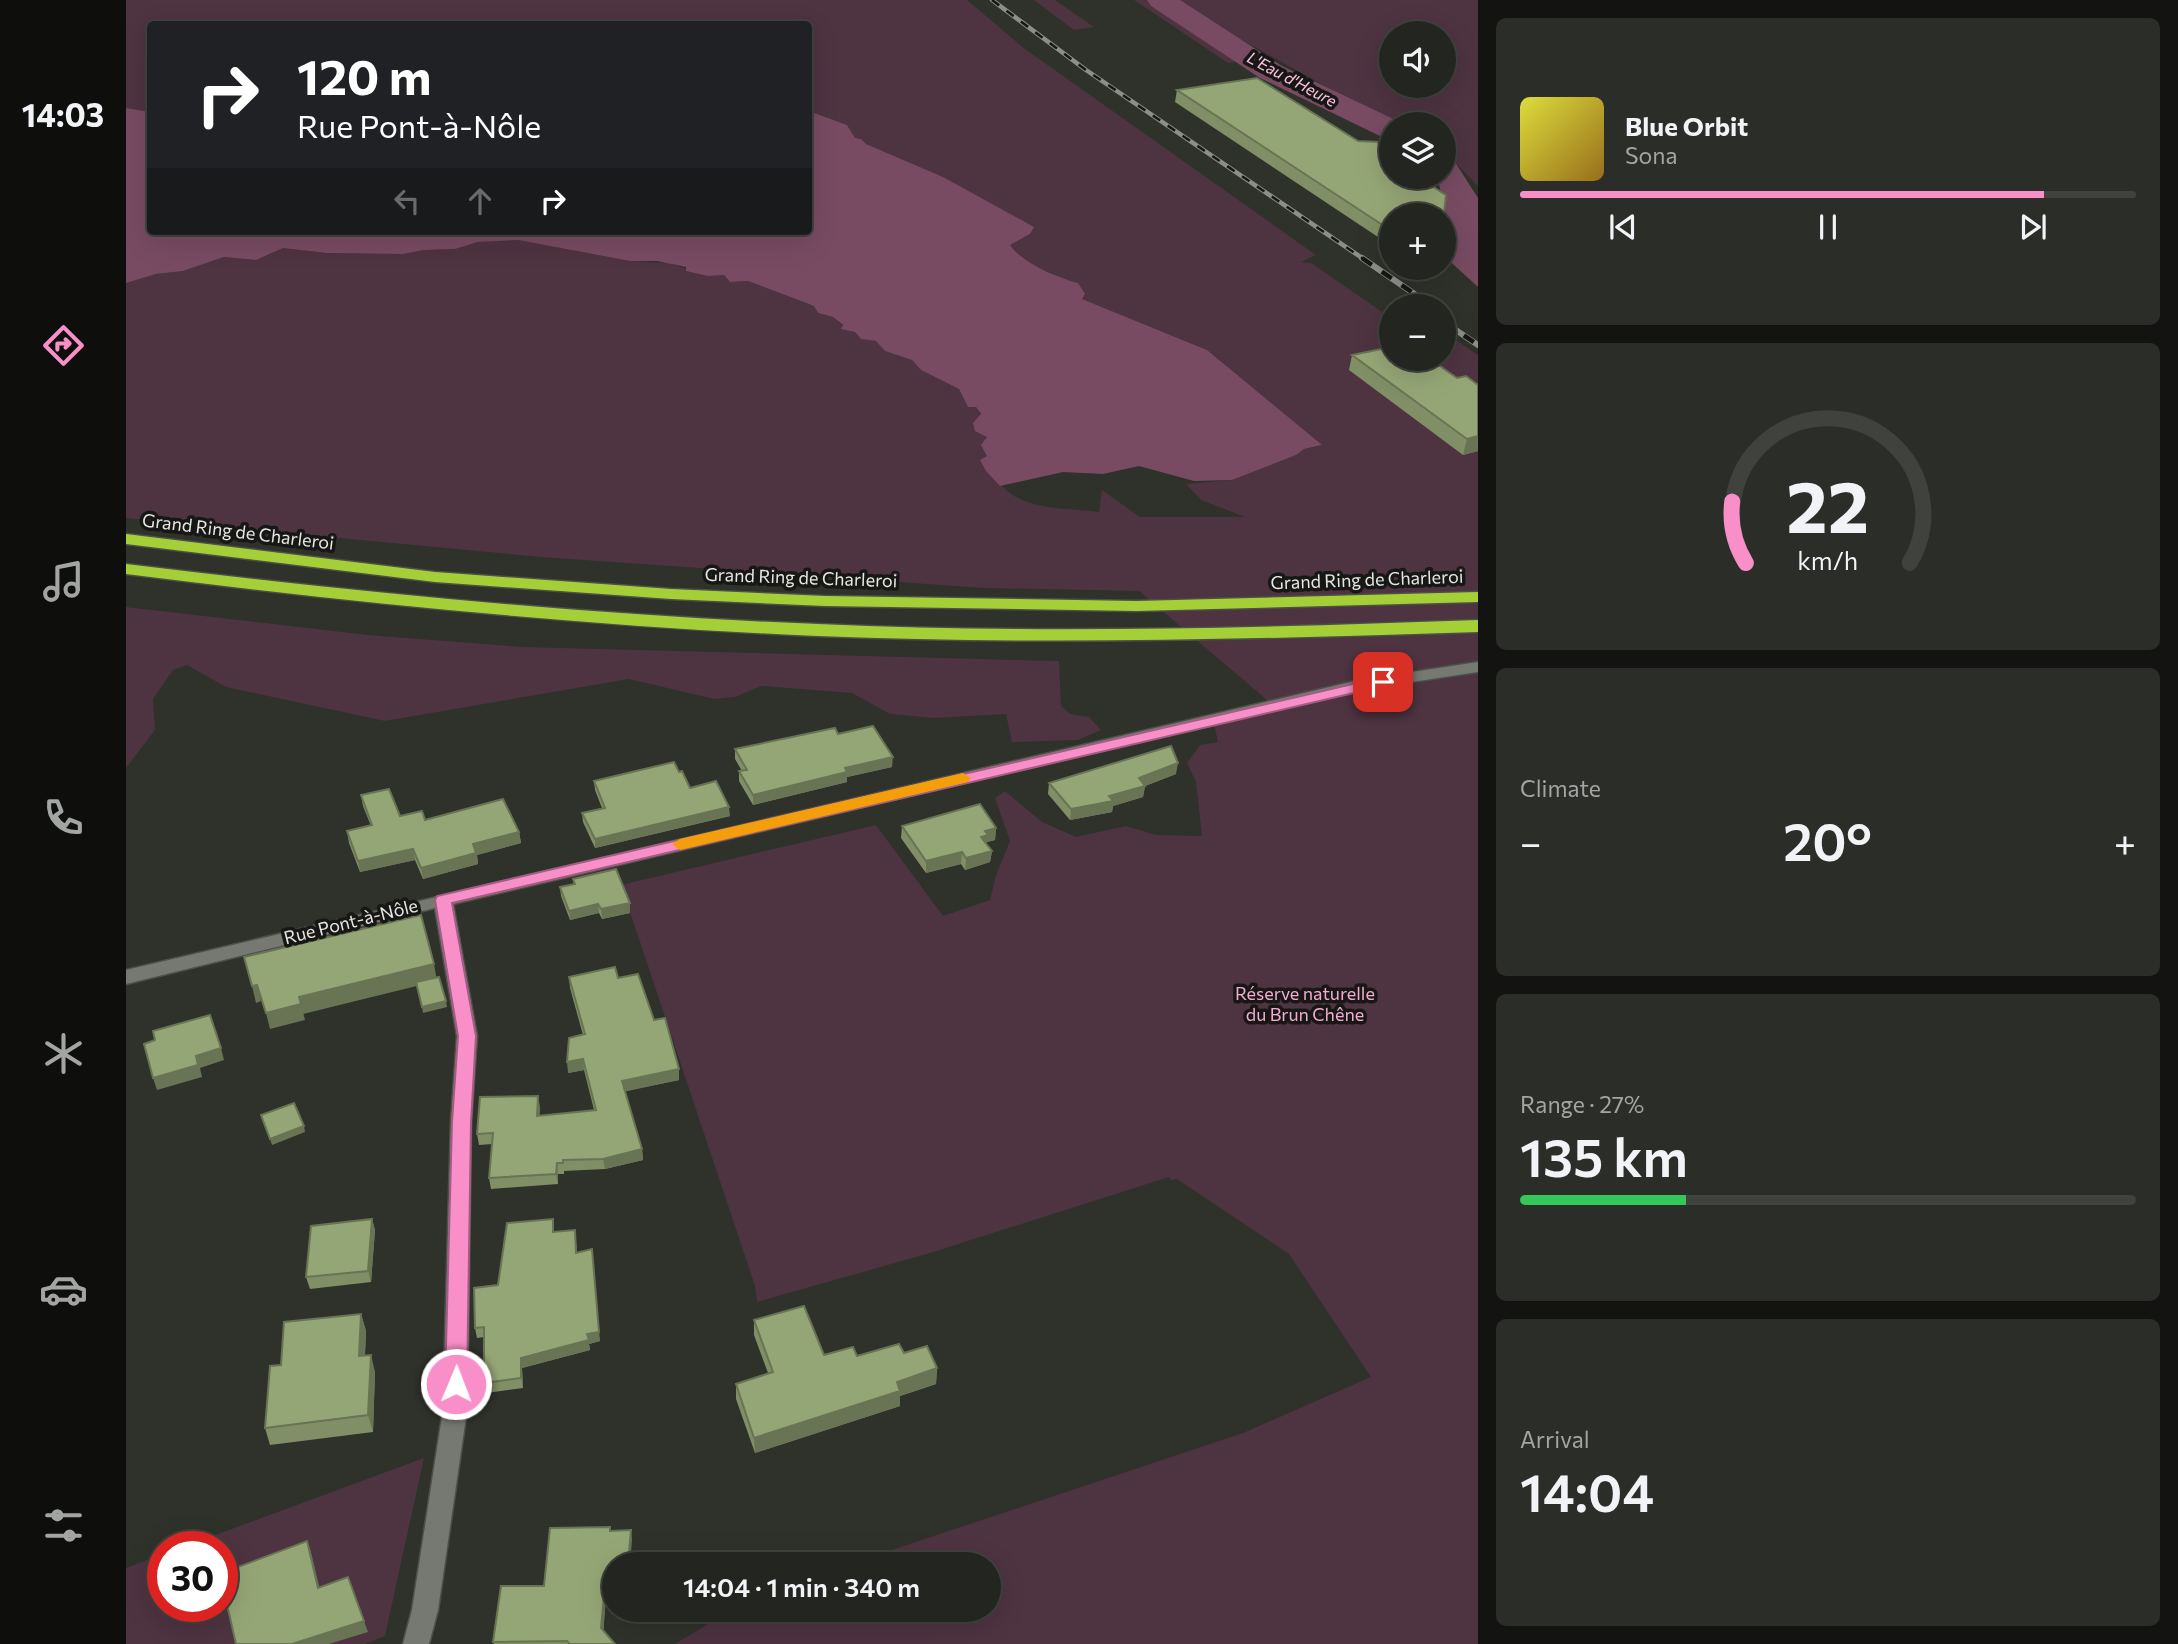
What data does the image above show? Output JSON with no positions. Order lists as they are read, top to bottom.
{
  "streets": {
    "highway": ["Grand Ring de Charleroi"],
    "street": ["Rue Pont-à-Nôle"]
  },
  "water": ["L'Eau d'Heure"],
  "parks": ["Réserve naturelle du Brun Chêne"],
  "page": {
    "tabs": "14:03",
    "map_buttons": ["+", "−"],
    "turn": ["120 m", "Rue Pont-à-Nôle"],
    "song": ["Blue Orbit", "Sona"],
    "tile": [
      "Climate",
      ["Range · 27%", "135 km"],
      ["Arrival", "14:04"]
    ],
    "heat": ["−", "20°", "+"],
    "limit": "30",
    "trip": "14:04 · 1 min · 340 m",
    "gauge": ["22", "km/h"]
  }
}
